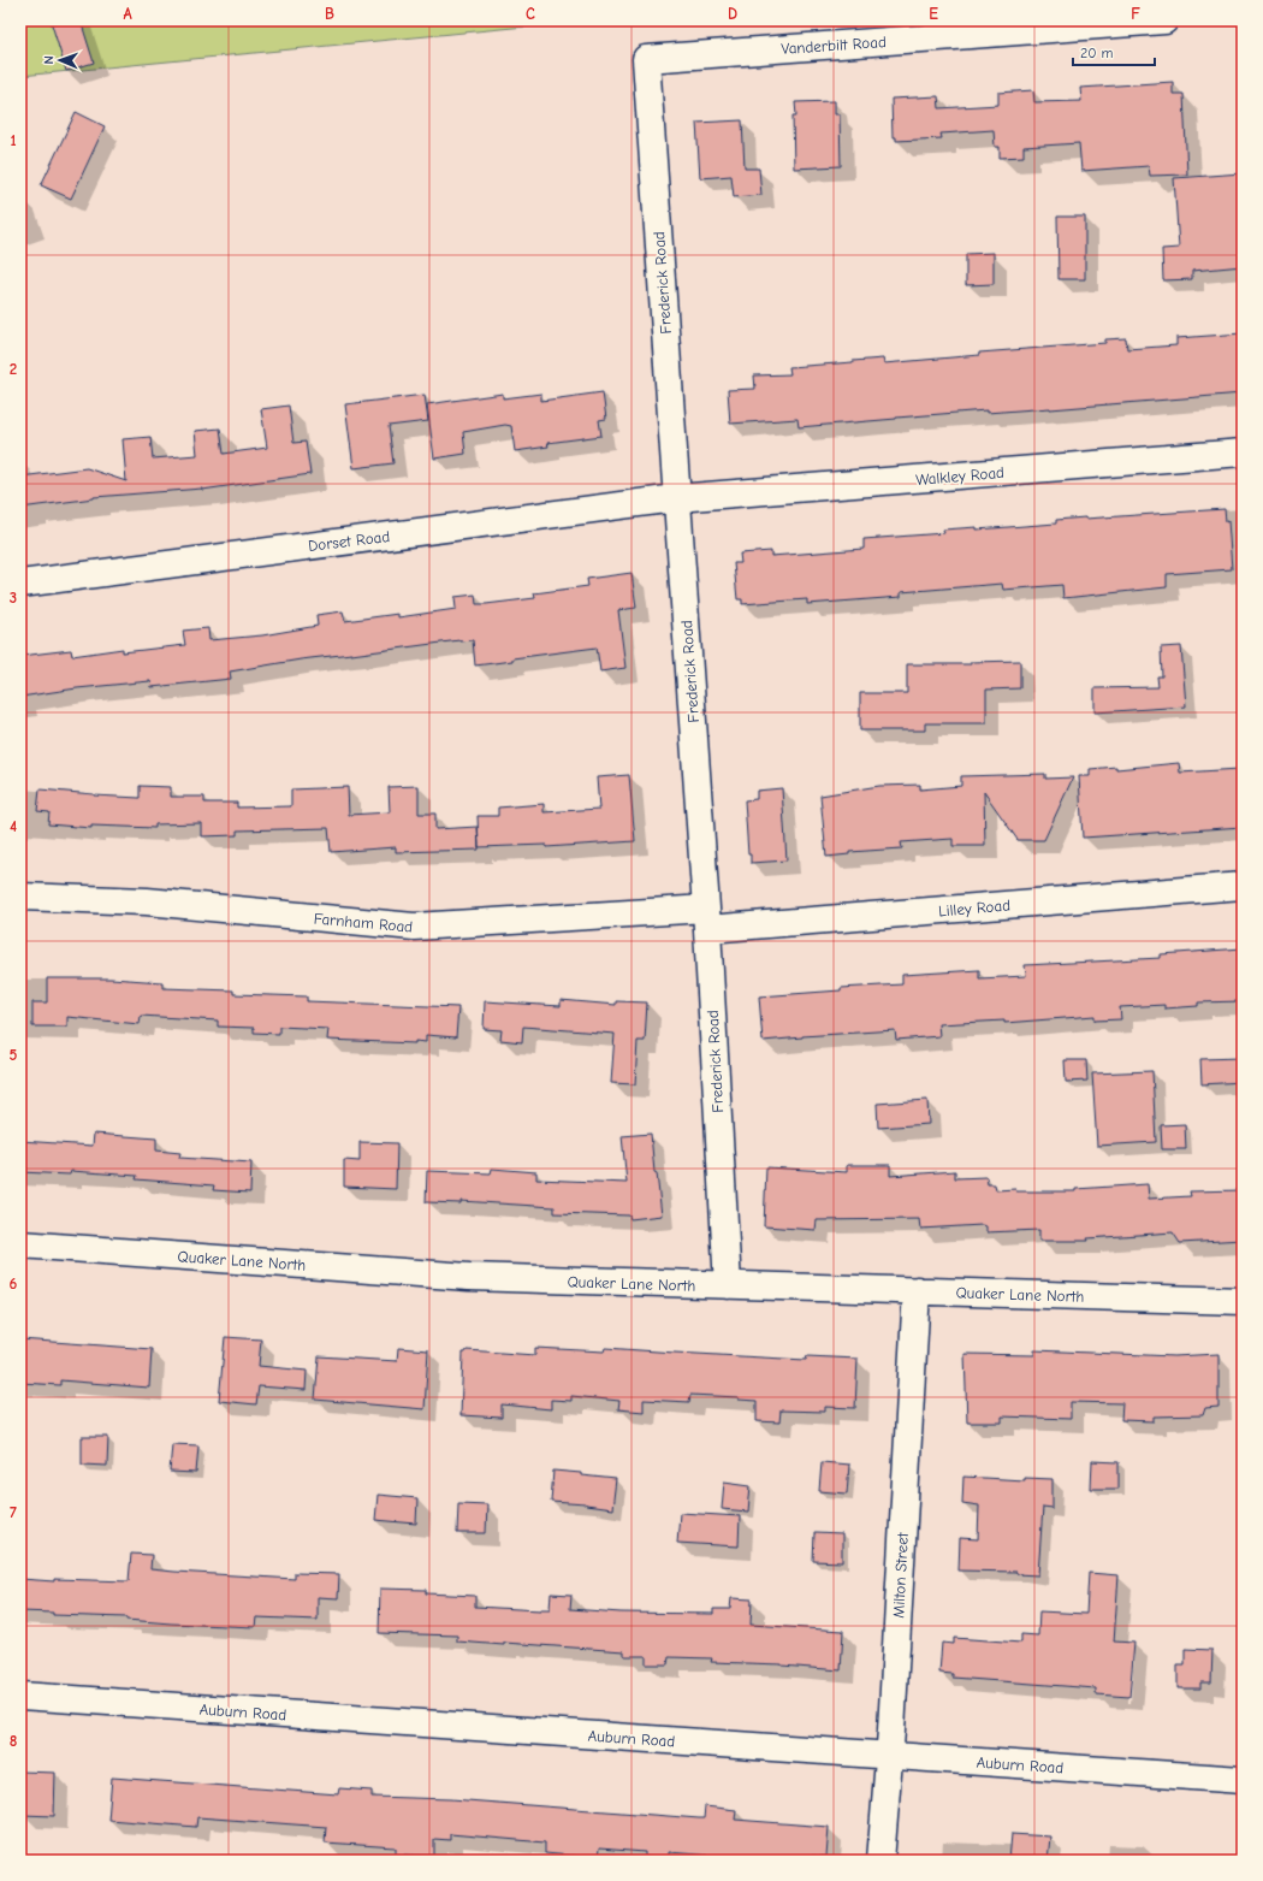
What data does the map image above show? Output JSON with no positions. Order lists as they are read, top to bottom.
{
  "streets": {
    "street": [
      "Vanderbilt Road",
      "Frederick Road",
      "Walkley Road",
      "Dorset Road",
      "Lilley Road",
      "Farnham Road",
      "Quaker Lane North",
      "Milton Street",
      "Auburn Road"
    ]
  },
  "crossings": [
    ["Vanderbilt Road", "Frederick Road"],
    ["Frederick Road", "Walkley Road"],
    ["Frederick Road", "Dorset Road"],
    ["Frederick Road", "Lilley Road"],
    ["Frederick Road", "Farnham Road"],
    ["Frederick Road", "Quaker Lane North"],
    ["Walkley Road", "Dorset Road"],
    ["Lilley Road", "Farnham Road"],
    ["Quaker Lane North", "Milton Street"],
    ["Milton Street", "Auburn Road"]
  ],
  "scale_bar": "20 m",
  "north": "left",
  "grid": {
    "columns": [
      "A",
      "B",
      "C",
      "D",
      "E",
      "F"
    ],
    "rows": [
      "1",
      "2",
      "3",
      "4",
      "5",
      "6",
      "7",
      "8"
    ]
  }
}
